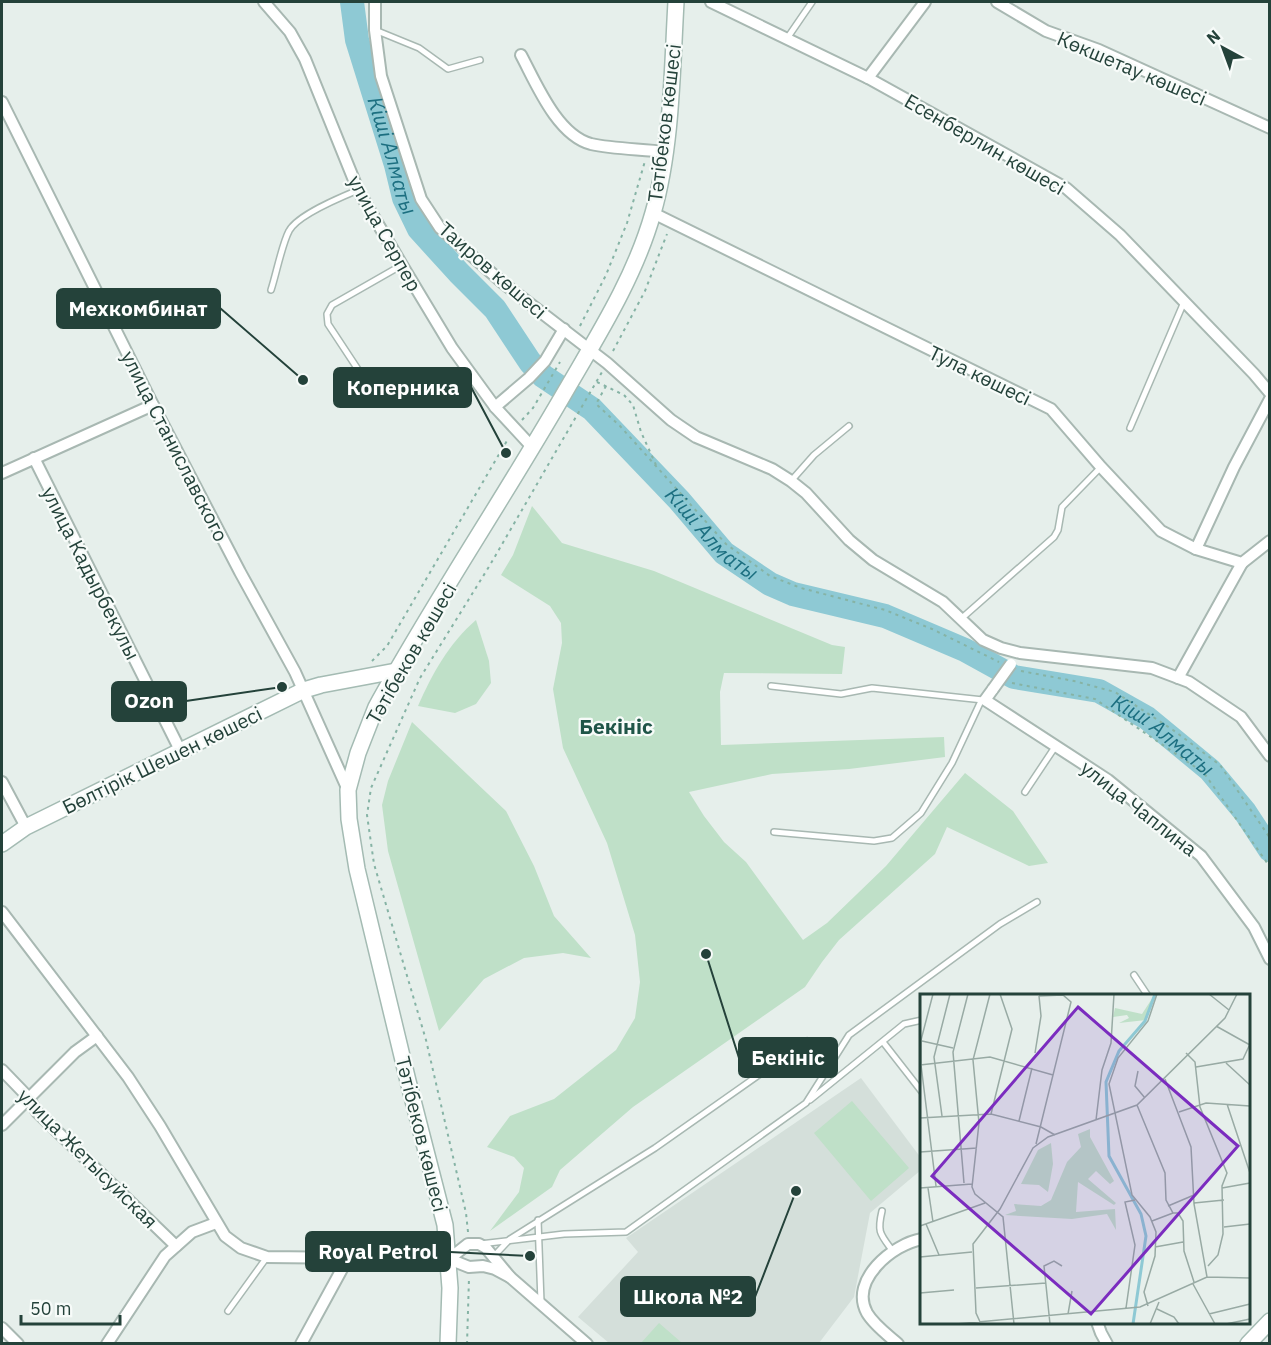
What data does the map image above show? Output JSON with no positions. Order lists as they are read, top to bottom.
{
  "streets": {
    "main road": ["Тәтібеков көшесі", "Бөлтірік Шешен көшесі"],
    "street": [
      "Көкшетау көшесі",
      "Есенберлин көшесі",
      "улица Серпер",
      "Таиров көшесі",
      "Тула көшесі",
      "улица Станиславского",
      "улица Кадырбекулы",
      "улица Чаплина",
      "улица Жетысуйская"
    ]
  },
  "crossings": [
    ["Тәтібеков көшесі", "улица Серпер"],
    ["Тәтібеков көшесі", "Таиров көшесі"],
    ["Тәтібеков көшесі", "Тула көшесі"],
    ["Тәтібеков көшесі", "улица Станиславского"],
    ["Тәтібеков көшесі", "Бөлтірік Шешен көшесі"],
    ["улица Станиславского", "Бөлтірік Шешен көшесі"],
    ["улица Кадырбекулы", "Бөлтірік Шешен көшесі"]
  ],
  "districts": ["Бекініс"],
  "water": ["Кіші Алматы"],
  "places": [
    "Мехкомбинат",
    "Коперника",
    "Ozon",
    "Бекініс",
    "Школа №2",
    "Royal Petrol"
  ],
  "scale_bar": "50 m",
  "north": "top left"
}
